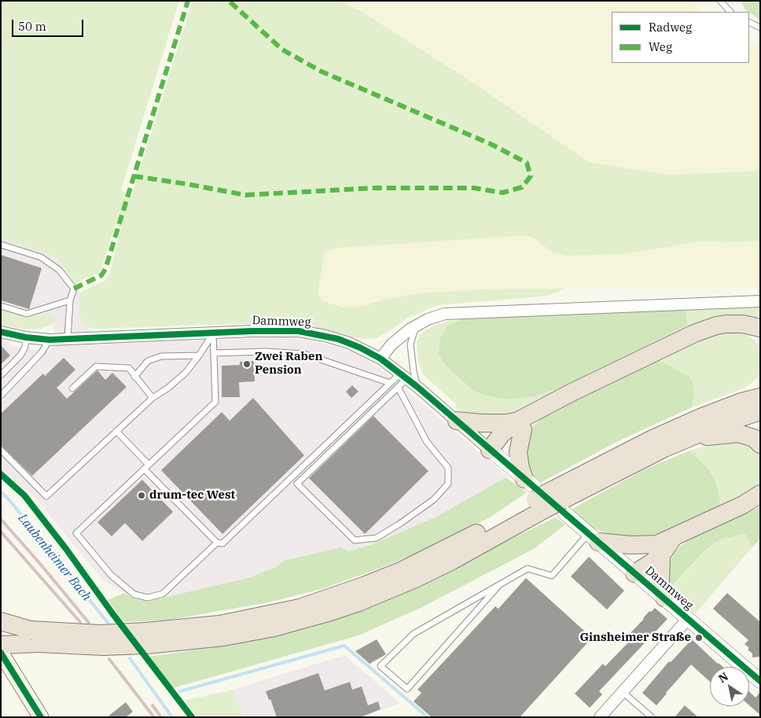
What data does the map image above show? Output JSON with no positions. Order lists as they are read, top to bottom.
{
  "streets": {
    "street": ["Dammweg"]
  },
  "water": ["Laubenheimer Bach"],
  "places": ["Zwei Raben Pension", "drum-tec West", "Ginsheimer Straße"],
  "legend": ["Radweg", "Weg"],
  "scale_bar": "50 m",
  "north": "top left"
}
